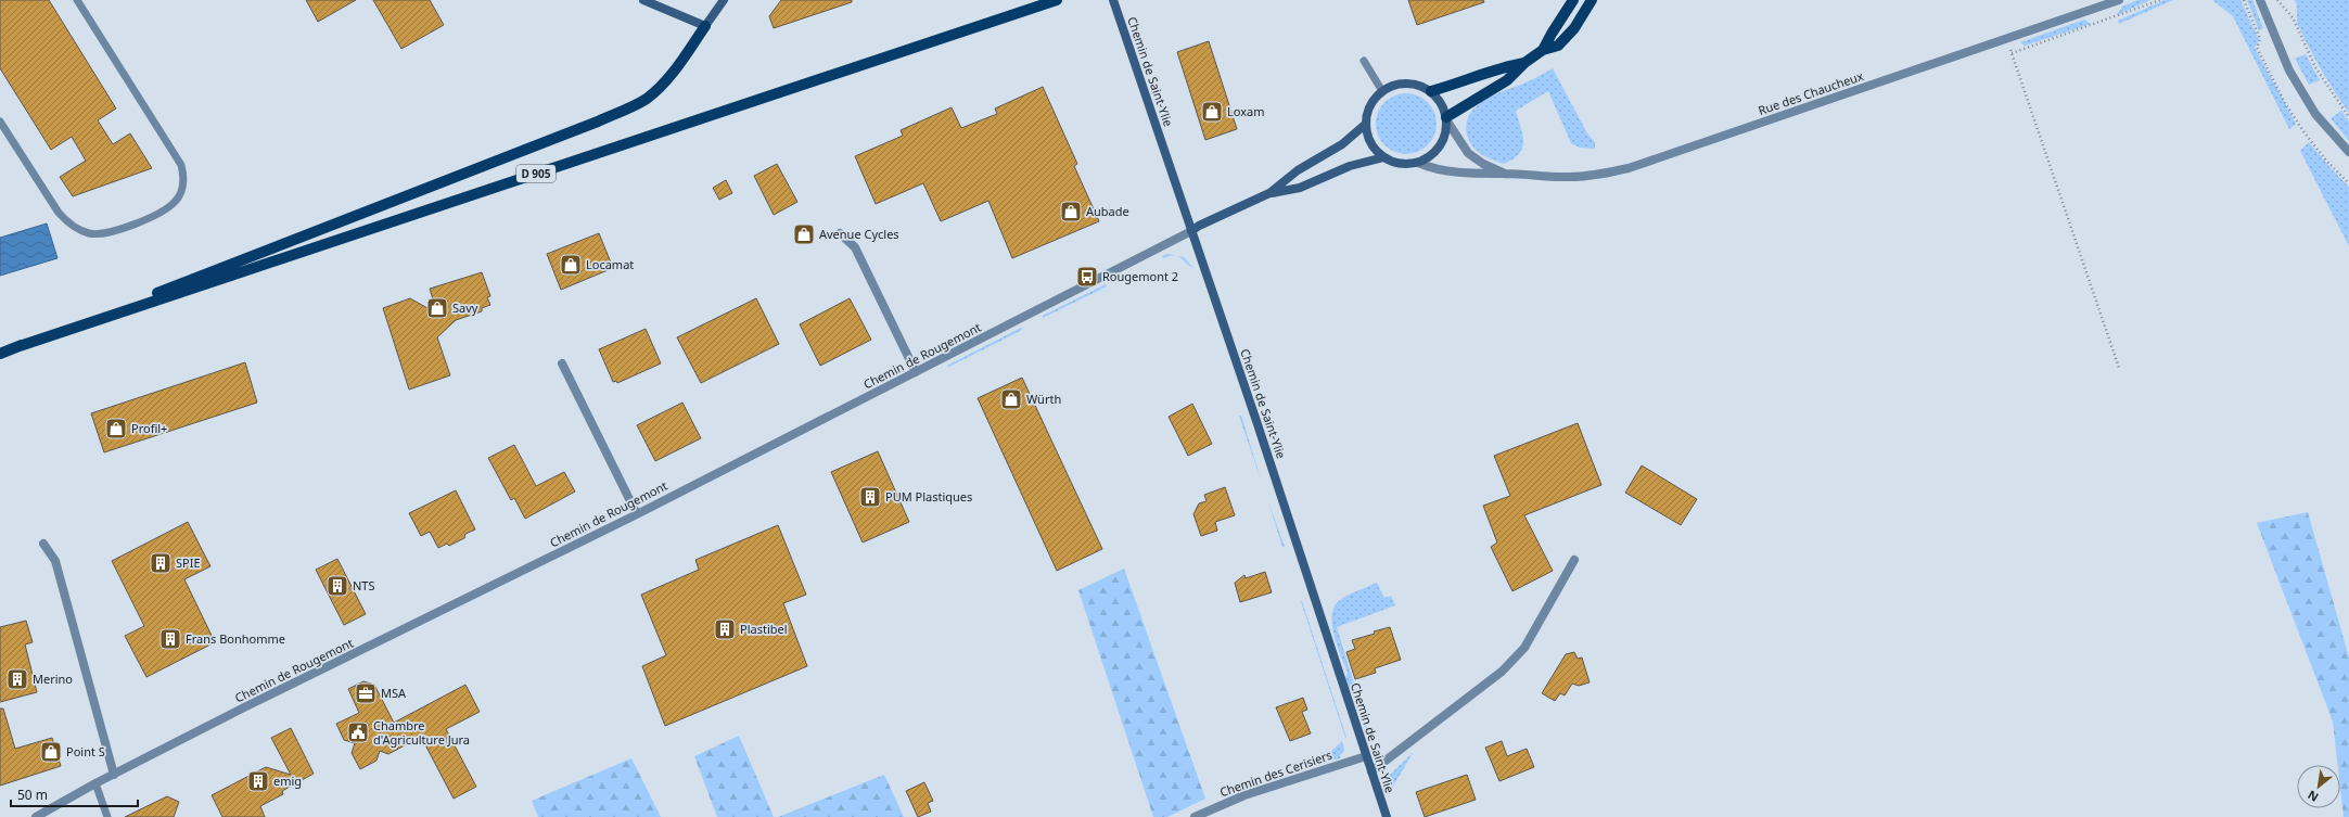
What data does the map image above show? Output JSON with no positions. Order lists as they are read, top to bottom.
{
  "streets": {
    "main road": ["D 905"],
    "street": [
      "Chemin de Saint-Ylie",
      "Rue des Chaucheux",
      "Chemin de Rougemont",
      "Chemin des Cerisiers"
    ]
  },
  "crossings": [
    ["Chemin de Saint-Ylie", "Chemin de Rougemont"],
    ["Chemin de Saint-Ylie", "Chemin des Cerisiers"]
  ],
  "places": {
    "shop": [
      "Loxam",
      "Aubade",
      "Avenue Cycles",
      "Locamat",
      "Savy",
      "Würth",
      "Profil+",
      "Point S"
    ],
    "bus stop": ["Rougemont 2"],
    "building": [
      "PUM Plastiques",
      "SPIE",
      "NTS",
      "Plastibel",
      "Frans Bonhomme",
      "Merino",
      "emig"
    ],
    "office": ["MSA"],
    "public building": ["Chambre d'Agriculture Jura"]
  },
  "scale_bar": "50 m",
  "north": "bottom left"
}
